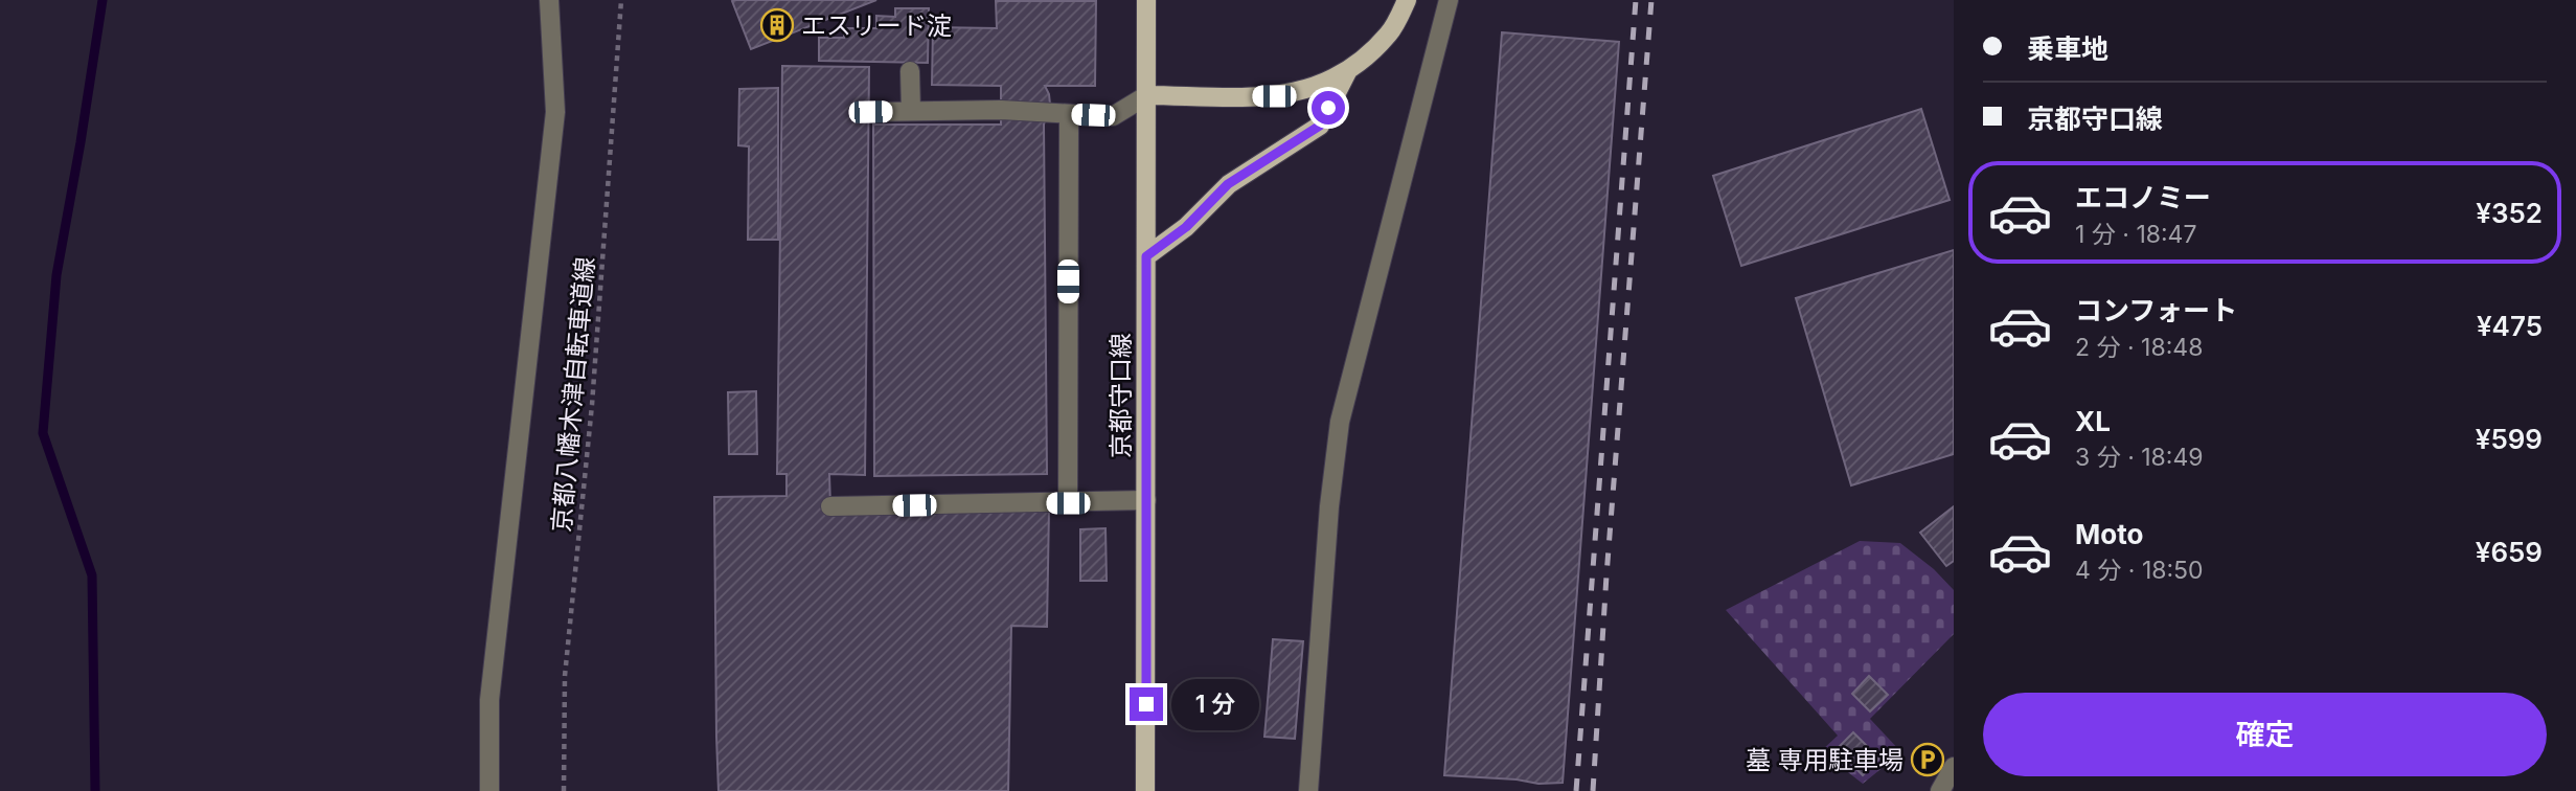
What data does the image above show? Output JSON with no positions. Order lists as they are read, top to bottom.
{
  "streets": {
    "main road": ["京都守口線"],
    "path": ["京都八幡木津自転車道線"]
  },
  "places": {
    "building": ["エスリード淀"],
    "parking": ["墓 専用駐車場"]
  },
  "page": {
    "banner": ["乗車地", "京都守口線"],
    "list": [
      {
        "name": "エコノミー",
        "note": "1 分 · 18:47",
        "value": "¥352"
      },
      {
        "name": "コンフォート",
        "note": "2 分 · 18:48",
        "value": "¥475"
      },
      {
        "name": "XL",
        "note": "3 分 · 18:49",
        "value": "¥599"
      },
      {
        "name": "Moto",
        "note": "4 分 · 18:50",
        "value": "¥659"
      }
    ],
    "buttons": "確定",
    "bubble": "1 分"
  }
}
